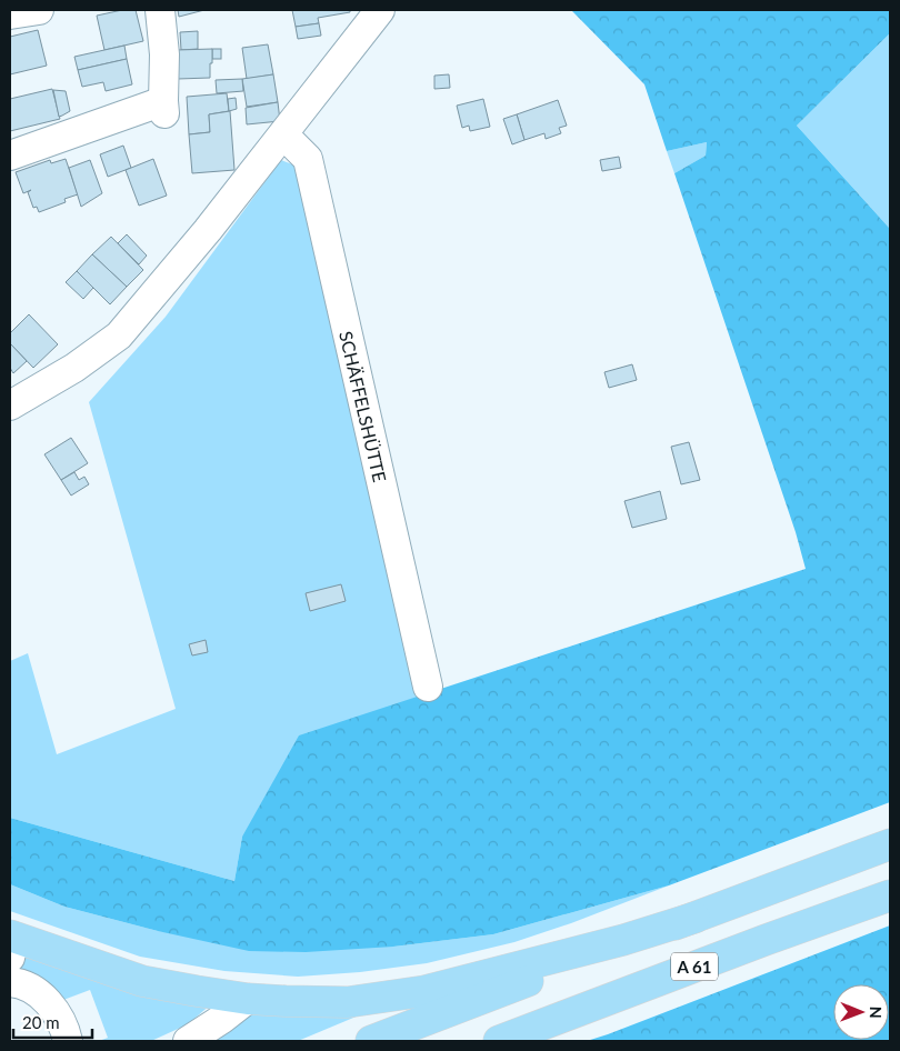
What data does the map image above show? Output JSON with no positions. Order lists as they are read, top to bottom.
{
  "streets": {
    "highway": ["A 61"],
    "street": ["SCHÄFFELSHÜTTE"]
  },
  "scale_bar": "20 m",
  "north": "right"
}
